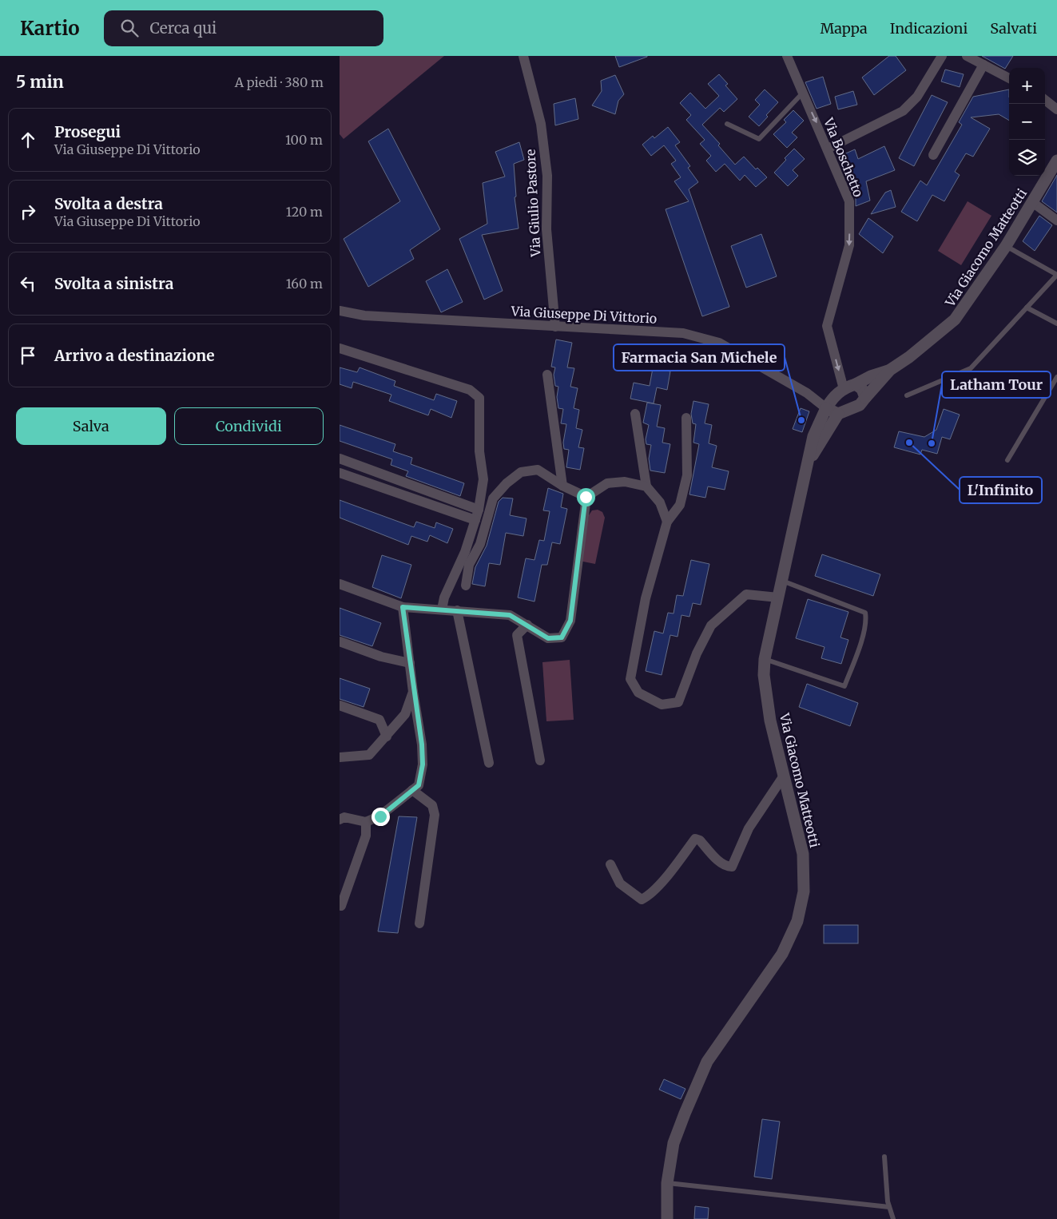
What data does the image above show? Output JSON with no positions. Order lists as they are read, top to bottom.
{
  "streets": {
    "street": [
      "Via Boschetto",
      "Via Giulio Pastore",
      "Via Giacomo Matteotti",
      "Via Giuseppe Di Vittorio"
    ]
  },
  "crossings": [
    ["Via Boschetto", "Via Giacomo Matteotti"],
    ["Via Giulio Pastore", "Via Giuseppe Di Vittorio"],
    ["Via Giacomo Matteotti", "Via Giuseppe Di Vittorio"]
  ],
  "one_way": ["Via Boschetto"],
  "places": ["Farmacia San Michele", "L'Infinito", "Latham Tour"],
  "page": {
    "header": "Kartio",
    "search": "Cerca qui",
    "nav": ["Mappa", "Indicazioni", "Salvati"],
    "heading": ["5 min", "A piedi · 380 m"],
    "map_buttons": ["+", "−"],
    "list": [
      ["Prosegui", "Via Giuseppe Di Vittorio", "100 m"],
      ["Svolta a destra", "Via Giuseppe Di Vittorio", "120 m"],
      ["Svolta a sinistra", "160 m"],
      "Arrivo a destinazione"
    ],
    "buttons": ["Salva", "Condividi"]
  }
}
